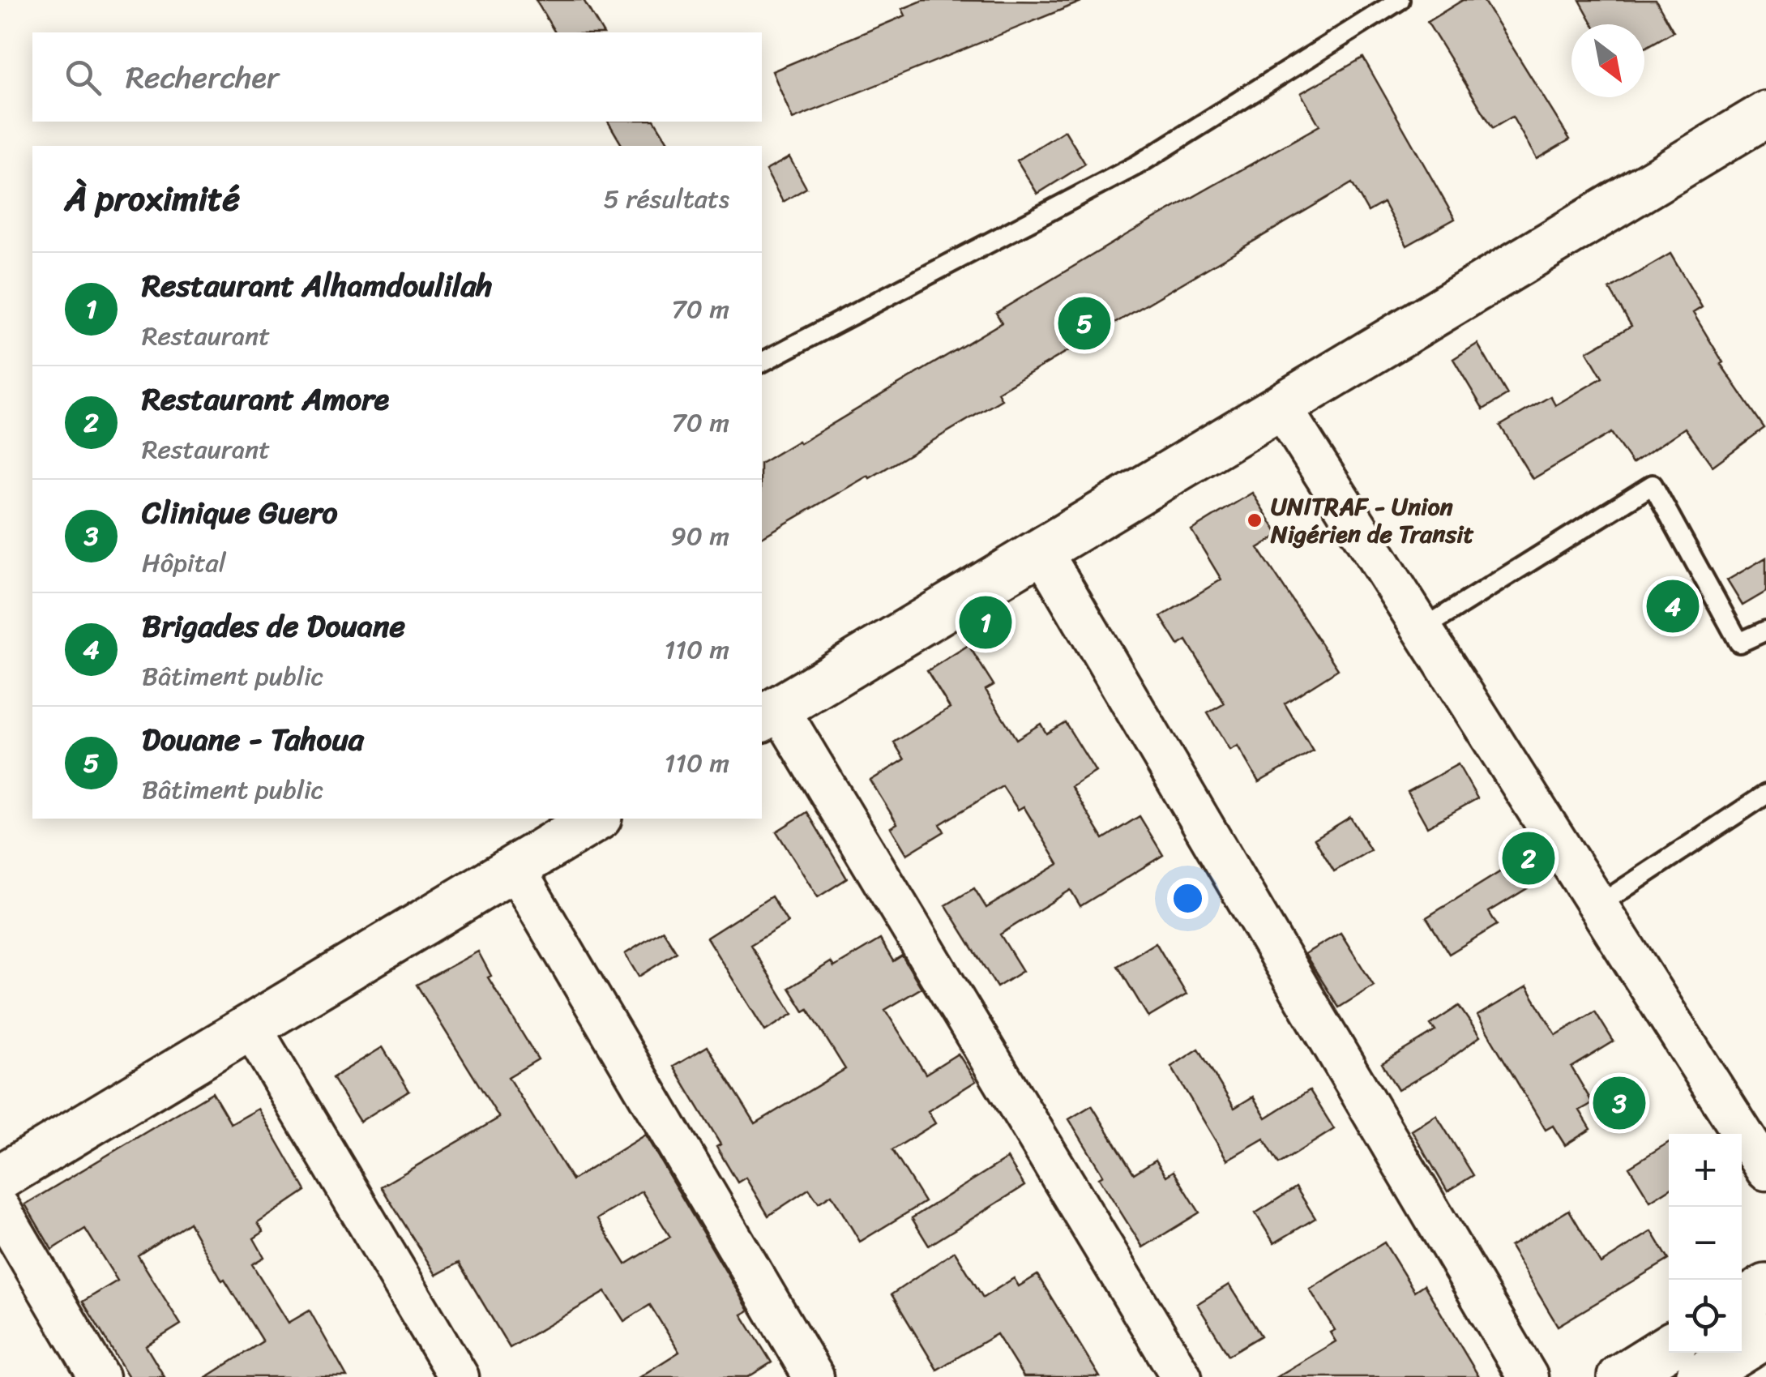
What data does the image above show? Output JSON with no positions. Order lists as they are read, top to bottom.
{
  "places": ["UNITRAF - Union Nigérien de Transit"],
  "north": "bottom right",
  "page": {
    "search": "Rechercher",
    "heading": ["À proximité", "5 résultats"],
    "list": [
      {
        "mark": "1",
        "name": "Restaurant Alhamdoulilah",
        "note": "Restaurant",
        "value": "70 m"
      },
      {
        "mark": "2",
        "name": "Restaurant Amore",
        "note": "Restaurant",
        "value": "70 m"
      },
      {
        "mark": "3",
        "name": "Clinique Guero",
        "note": "Hôpital",
        "value": "90 m"
      },
      {
        "mark": "4",
        "name": "Brigades de Douane",
        "note": "Bâtiment public",
        "value": "110 m"
      },
      {
        "mark": "5",
        "name": "Douane - Tahoua",
        "note": "Bâtiment public",
        "value": "110 m"
      }
    ],
    "pins": [
      "5",
      "4",
      "1",
      "2",
      "3"
    ],
    "map_buttons": ["+", "−"]
  }
}
